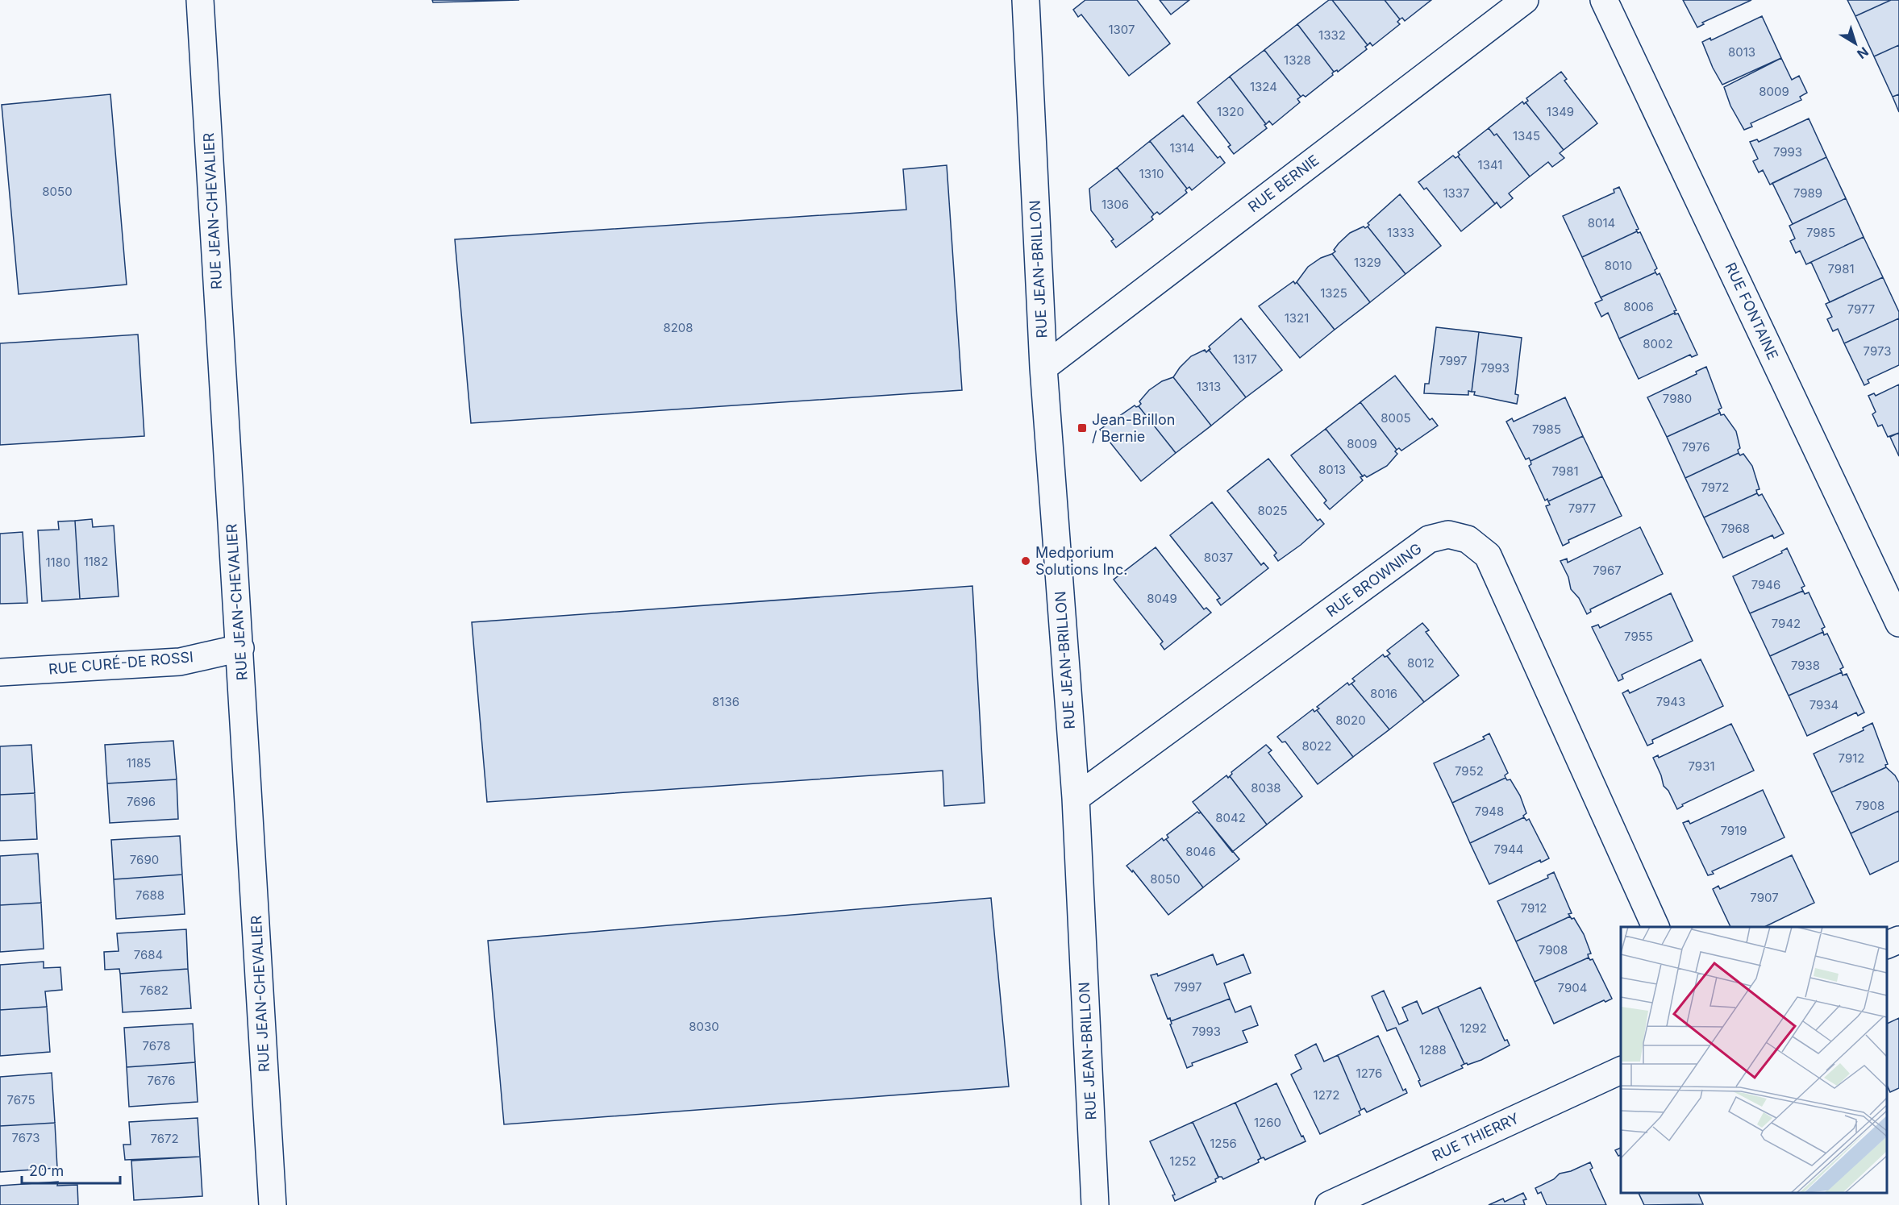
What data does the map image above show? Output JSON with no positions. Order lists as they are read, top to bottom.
{
  "streets": {
    "street": [
      "RUE BERNIE",
      "RUE JEAN-CHEVALIER",
      "RUE JEAN-BRILLON",
      "RUE FONTAINE",
      "RUE BROWNING",
      "RUE CURÉ-DE ROSSI",
      "RUE THIERRY"
    ]
  },
  "crossings": [
    ["RUE BERNIE", "RUE JEAN-BRILLON"],
    ["RUE JEAN-CHEVALIER", "RUE CURÉ-DE ROSSI"],
    ["RUE JEAN-BRILLON", "RUE BROWNING"]
  ],
  "places": {
    "transit": ["Jean-Brillon / Bernie"],
    "other": ["Medporium Solutions Inc."]
  },
  "house_numbers": [
    "1307",
    "1332",
    "8013",
    "1328",
    "1324",
    "8009",
    "1320",
    "1349",
    "1345",
    "1314",
    "7993",
    "1341",
    "1310",
    "8050",
    "1337",
    "7989",
    "1306",
    "8014",
    "1333",
    "7985",
    "1329",
    "8010",
    "7981",
    "1325",
    "8006",
    "7977",
    "1321",
    "8208",
    "8002",
    "7973",
    "1317",
    "7997",
    "7993",
    "1313",
    "7980",
    "8005",
    "7985",
    "8009",
    "7976",
    "8013",
    "7981",
    "7972",
    "7977",
    "8025",
    "7968",
    "8037",
    "1182",
    "1180",
    "7967",
    "7946",
    "8049",
    "7942",
    "7955",
    "8012",
    "7938",
    "8016",
    "8136",
    "7943",
    "7934",
    "8020",
    "8022",
    "7912",
    "1185",
    "7931",
    "7952",
    "8038",
    "7696",
    "7908",
    "7948",
    "8042",
    "7919",
    "7944",
    "8046",
    "7690",
    "8050",
    "7688",
    "7907",
    "7912",
    "7908",
    "7684",
    "7997",
    "7904",
    "7682",
    "8030",
    "1292",
    "7993",
    "7678",
    "1288",
    "1276",
    "7676",
    "1272",
    "7675",
    "1260",
    "7673",
    "7672",
    "1256",
    "1252"
  ],
  "scale_bar": "20 m",
  "north": "bottom right"
}
